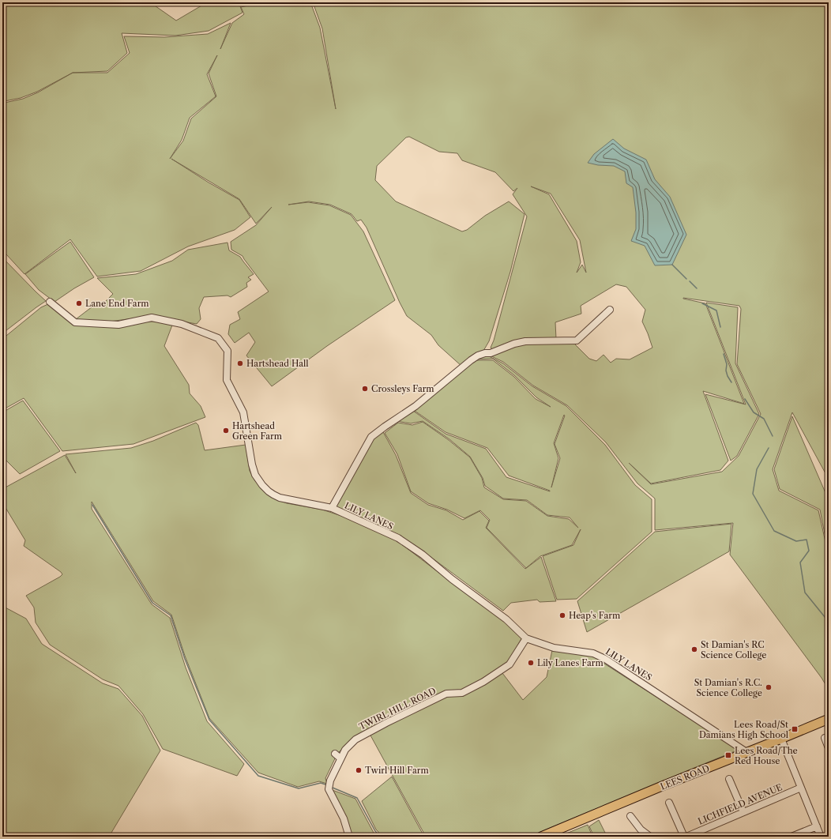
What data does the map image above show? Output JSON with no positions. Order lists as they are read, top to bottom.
{
  "streets": {
    "main road": ["LEES ROAD"],
    "street": ["LILY LANES", "TWIRL HILL ROAD", "LICHFIELD AVENUE"]
  },
  "crossings": [
    ["LILY LANES", "TWIRL HILL ROAD"],
    ["LILY LANES", "LEES ROAD"]
  ],
  "places": {
    "other": [
      "Lane End Farm",
      "Hartshead Hall",
      "Crossleys Farm",
      "Hartshead Green Farm",
      "Heap's Farm",
      "St Damian's RC Science College",
      "Lily Lanes Farm",
      "St Damian's R.C. Science College",
      "Twirl Hill Farm"
    ],
    "transit": ["Lees Road/St Damians High School", "Lees Road/The Red House"]
  }
}
